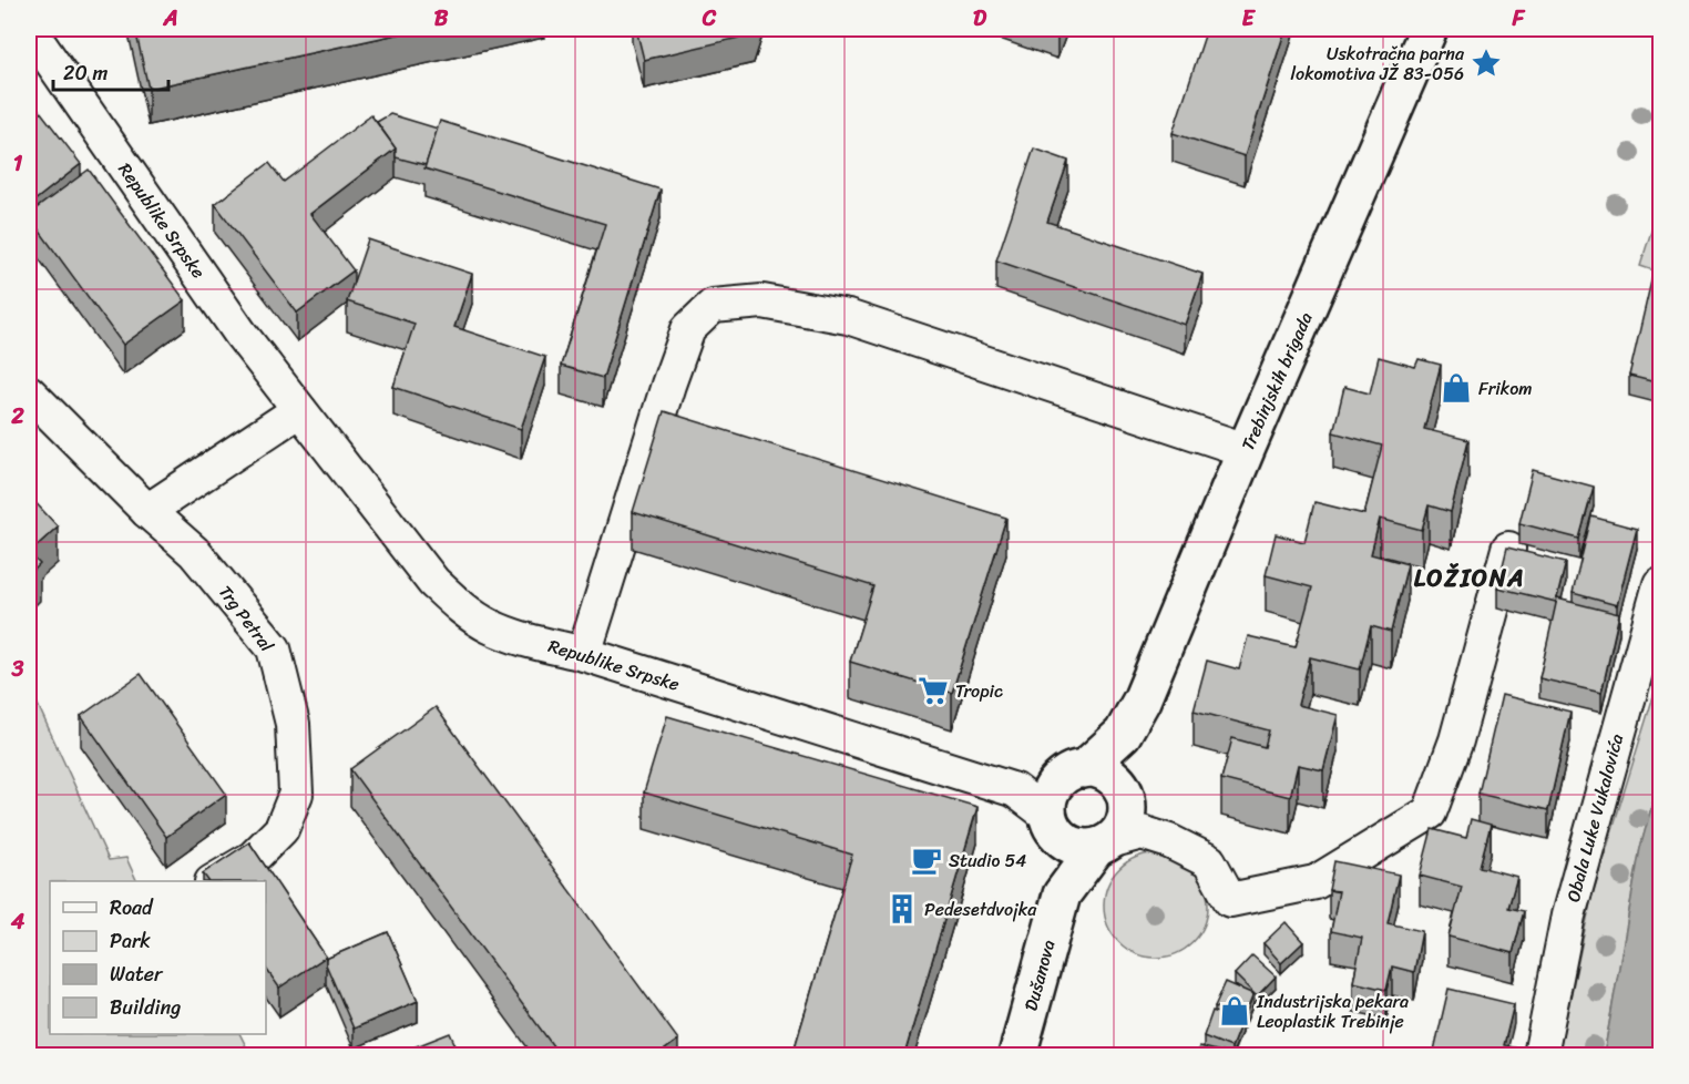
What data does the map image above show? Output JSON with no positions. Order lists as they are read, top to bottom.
{
  "streets": {
    "street": [
      "Republike Srpske",
      "Trebinjskih brigada",
      "Trg Petral",
      "Obala Luke Vukalovića",
      "Dušanova"
    ]
  },
  "districts": ["LOŽIONA"],
  "places": {
    "place": ["Uskotračna parna lokomotiva JŽ 83-056"],
    "shop": ["Frikom", "Industrijska pekara Leoplastik Trebinje"],
    "supermarket": ["Tropic"],
    "cafe": ["Studio 54"],
    "building": ["Pedesetdvojka"]
  },
  "legend": [
    "Road",
    "Park",
    "Water",
    "Building"
  ],
  "scale_bar": "20 m",
  "grid": {
    "columns": [
      "A",
      "B",
      "C",
      "D",
      "E",
      "F"
    ],
    "rows": [
      "1",
      "2",
      "3",
      "4"
    ]
  }
}
